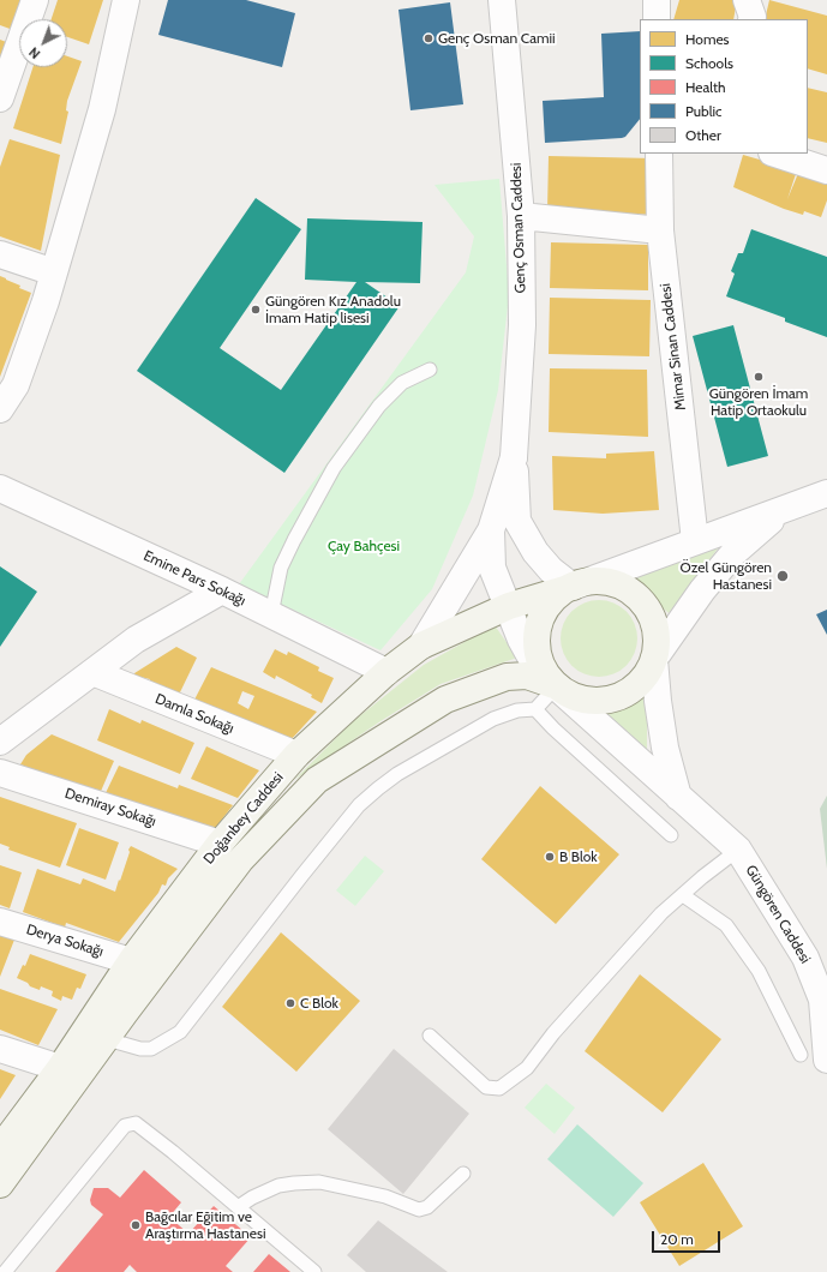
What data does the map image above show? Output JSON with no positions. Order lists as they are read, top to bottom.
{
  "streets": {
    "main road": ["Doğanbey Caddesi"],
    "street": [
      "Genç Osman Caddesi",
      "Mimar Sinan Caddesi",
      "Emine Pars Sokağı",
      "Damla Sokağı",
      "Demiray Sokağı",
      "Güngören Caddesi",
      "Derya Sokağı"
    ]
  },
  "crossings": [
    ["Emine Pars Sokağı", "Doğanbey Caddesi"],
    ["Damla Sokağı", "Doğanbey Caddesi"],
    ["Demiray Sokağı", "Doğanbey Caddesi"],
    ["Doğanbey Caddesi", "Güngören Caddesi"],
    ["Doğanbey Caddesi", "Derya Sokağı"]
  ],
  "parks": ["Çay Bahçesi"],
  "places": [
    "Genç Osman Camii",
    "Güngören Kız Anadolu İmam Hatip lisesi",
    "Güngören İmam Hatip Ortaokulu",
    "Özel Güngören Hastanesi",
    "B Blok",
    "C Blok",
    "Bağcılar Eğitim ve Araştırma Hastanesi"
  ],
  "legend": [
    "Homes",
    "Schools",
    "Health",
    "Public",
    "Other"
  ],
  "scale_bar": "20 m",
  "north": "bottom left"
}
